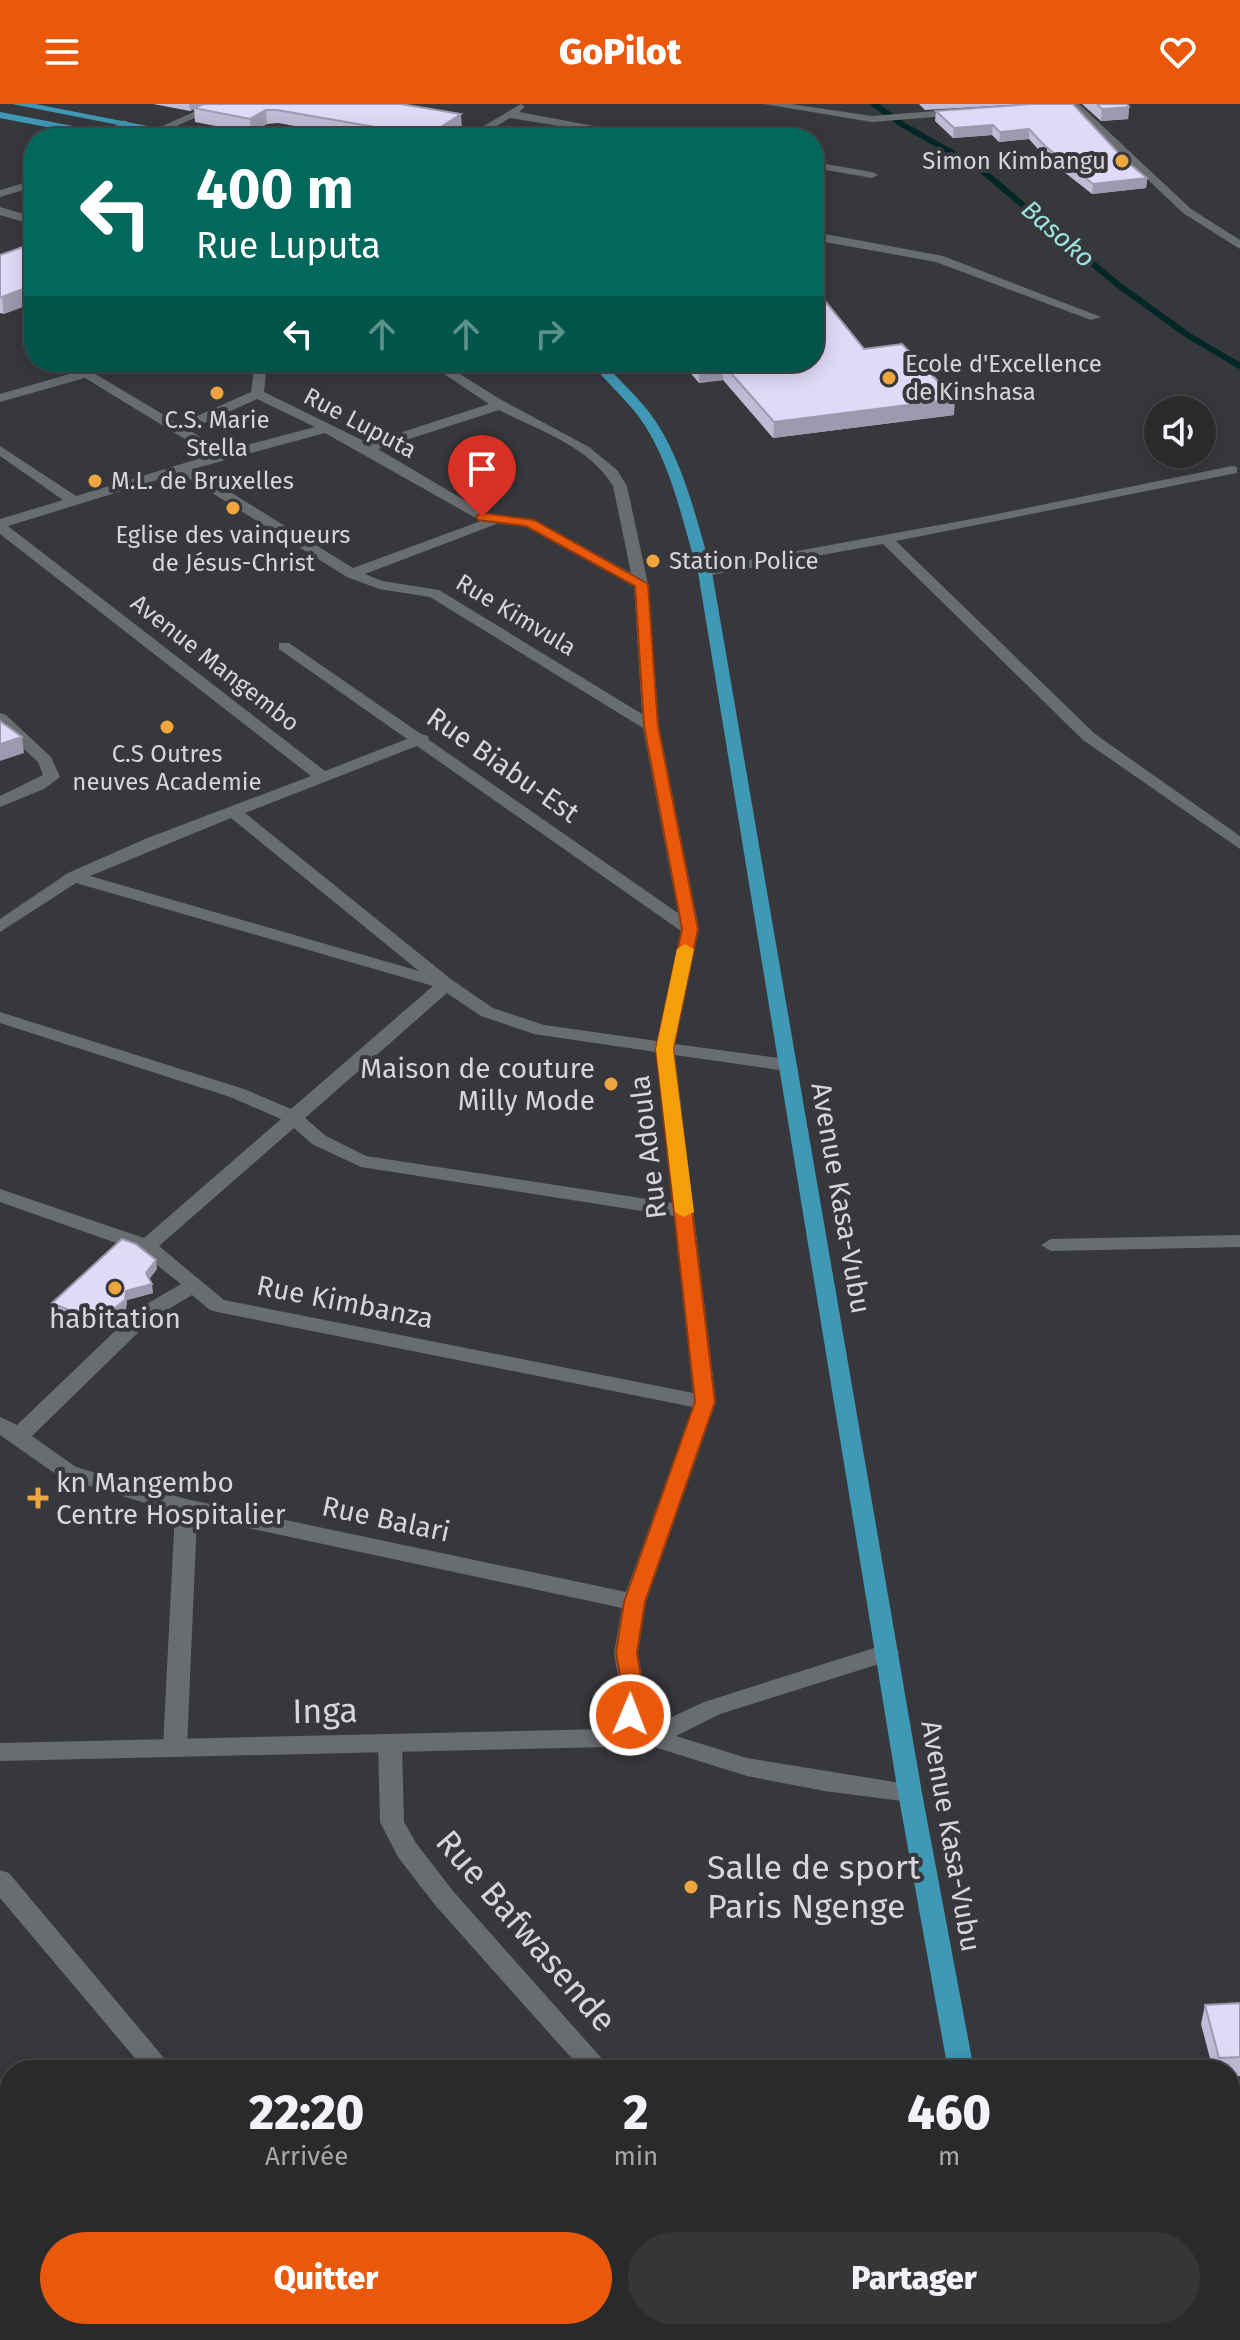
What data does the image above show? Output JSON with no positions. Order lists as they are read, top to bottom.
{
  "streets": {
    "main road": ["Avenue Kasa-Vubu"],
    "street": [
      "Rue Luputa",
      "Rue Kimvula",
      "Avenue Mangembo",
      "Rue Biabu-Est",
      "Rue Adoula",
      "Rue Kimbanza",
      "Rue Balari",
      "Inga",
      "Rue Bafwasende"
    ]
  },
  "crossings": [
    ["Rue Luputa", "Rue Adoula"],
    ["Rue Kimvula", "Rue Adoula"],
    ["Rue Biabu-Est", "Rue Adoula"],
    ["Rue Adoula", "Rue Kimbanza"],
    ["Rue Adoula", "Rue Balari"],
    ["Rue Adoula", "Inga"],
    ["Avenue Kasa-Vubu", "Inga"],
    ["Inga", "Rue Bafwasende"]
  ],
  "water": ["Basoko"],
  "places": {
    "other": [
      "Simon Kimbangu",
      "Ecole d'Excellence de Kinshasa",
      "C.S. Marie Stella",
      "M.L. de Bruxelles",
      "Eglise des vainqueurs de Jésus-Christ",
      "Station Police",
      "C.S Outres neuves Academie",
      "Maison de couture Milly Mode",
      "habitation",
      "Salle de sport Paris Ngenge"
    ],
    "health": ["kn Mangembo Centre Hospitalier"]
  },
  "page": {
    "header": "GoPilot",
    "turn": ["400 m", "Rue Luputa"],
    "eta": [
      "22:20",
      "Arrivée",
      "2",
      "min",
      "460",
      "m"
    ],
    "buttons": ["Quitter", "Partager"]
  }
}
